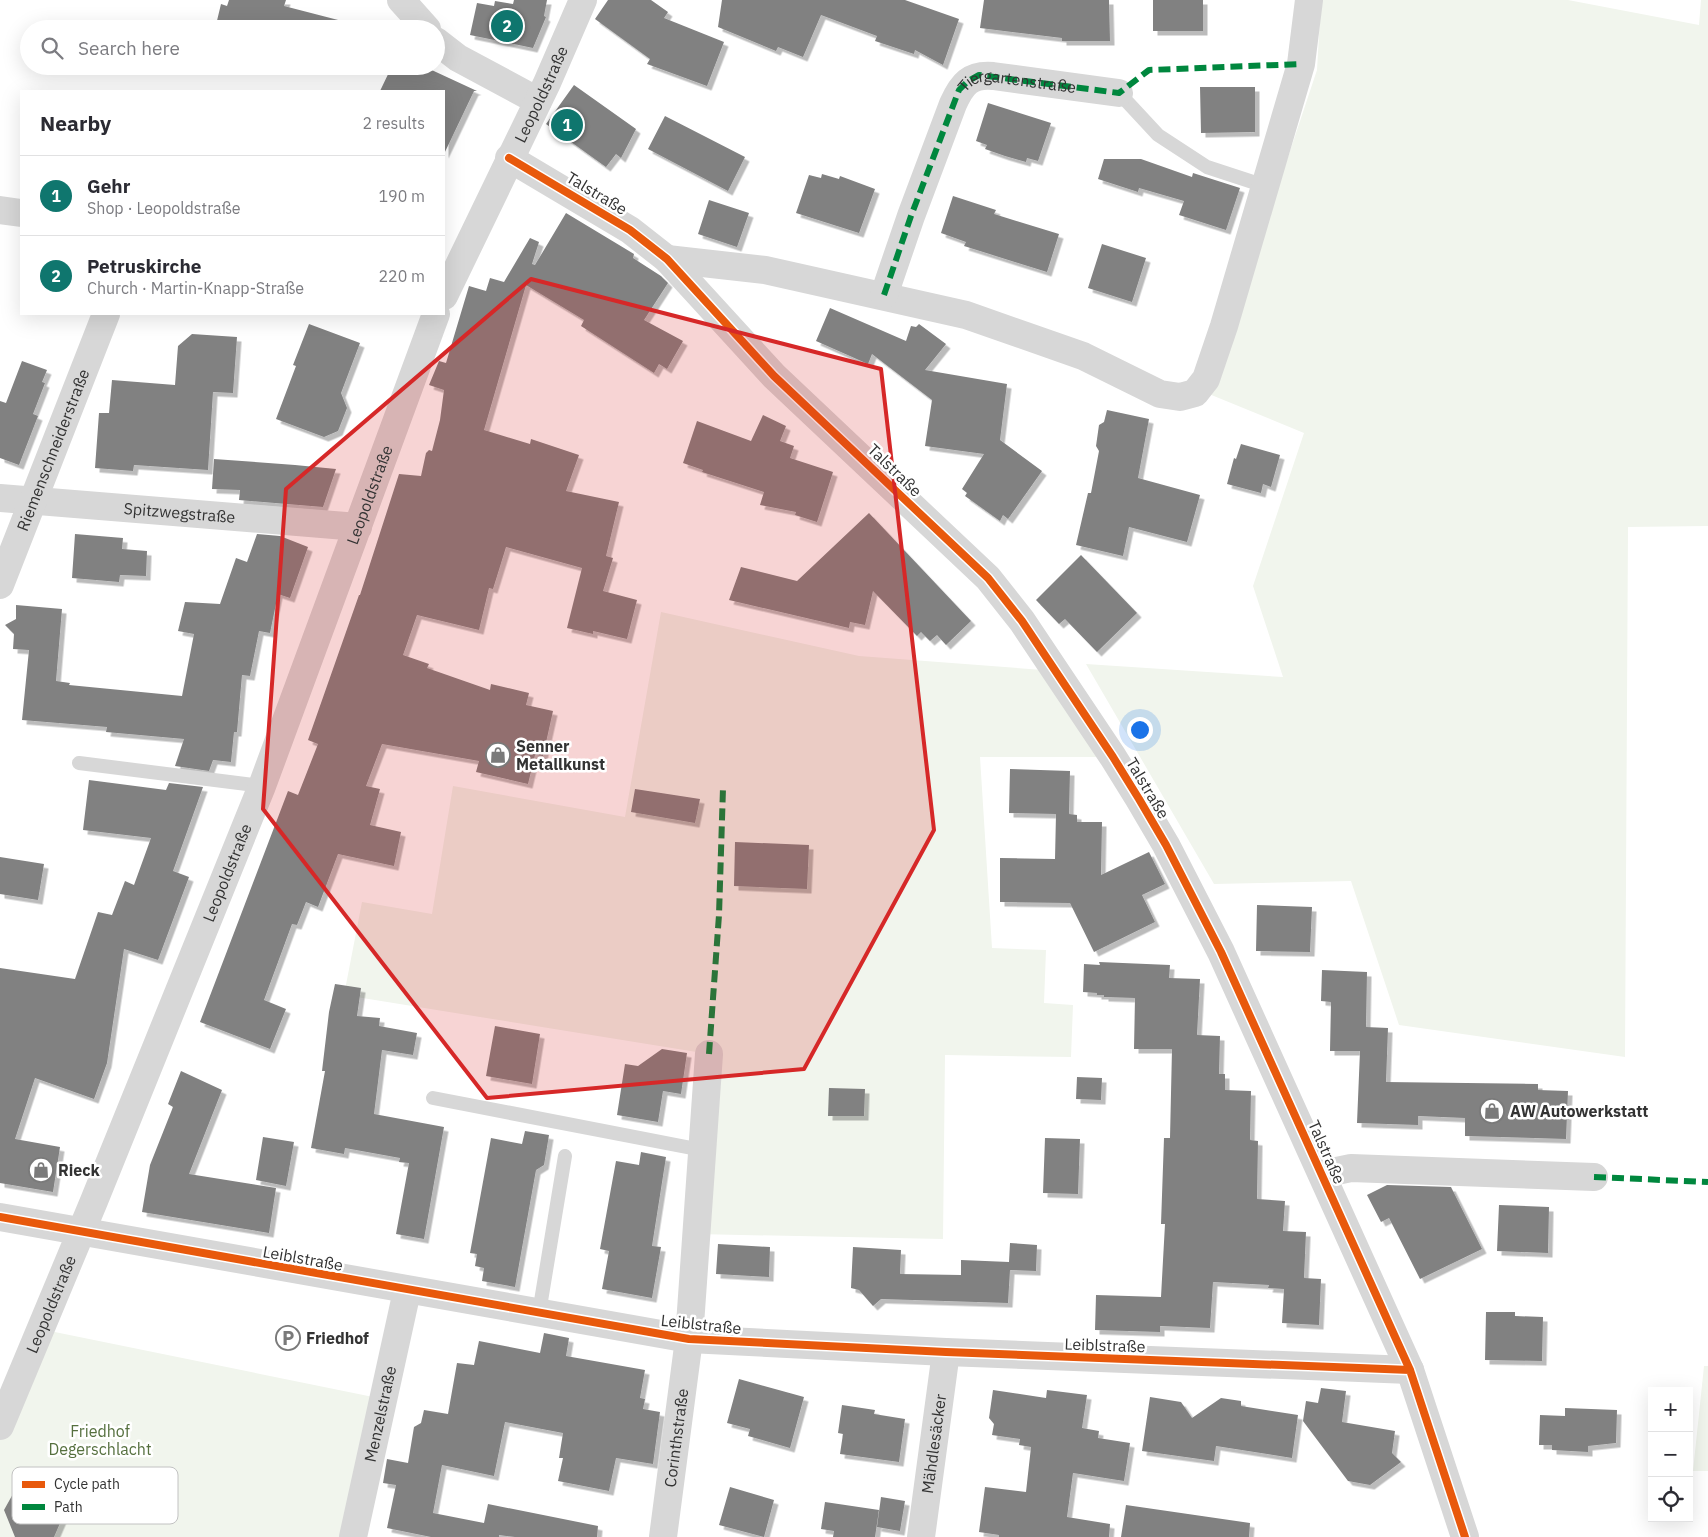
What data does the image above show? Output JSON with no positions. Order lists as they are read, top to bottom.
{
  "streets": {
    "street": [
      "Tiergartenstraße",
      "Leopoldstraße",
      "Talstraße",
      "Riemenschneiderstraße",
      "Spitzwegstraße",
      "Leiblstraße",
      "Menzelstraße",
      "Corinthstraße",
      "Mähdlesäcker"
    ]
  },
  "crossings": [
    ["Leopoldstraße", "Talstraße"],
    ["Leopoldstraße", "Spitzwegstraße"],
    ["Leopoldstraße", "Leiblstraße"],
    ["Talstraße", "Leiblstraße"],
    ["Riemenschneiderstraße", "Spitzwegstraße"],
    ["Leiblstraße", "Menzelstraße"],
    ["Leiblstraße", "Corinthstraße"],
    ["Leiblstraße", "Mähdlesäcker"]
  ],
  "parks": ["Friedhof Degerschlacht"],
  "places": {
    "shop": ["Senner Metallkunst", "AW Autowerkstatt", "Rieck"],
    "parking": ["Friedhof"]
  },
  "legend": ["Cycle path", "Path"],
  "page": {
    "pins": ["2", "1"],
    "search": "Search here",
    "heading": ["Nearby", "2 results"],
    "list": [
      {
        "mark": "1",
        "name": "Gehr",
        "note": "Shop · Leopoldstraße",
        "value": "190 m"
      },
      {
        "mark": "2",
        "name": "Petruskirche",
        "note": "Church · Martin-Knapp-Straße",
        "value": "220 m"
      }
    ],
    "map_buttons": ["+", "−"]
  }
}
